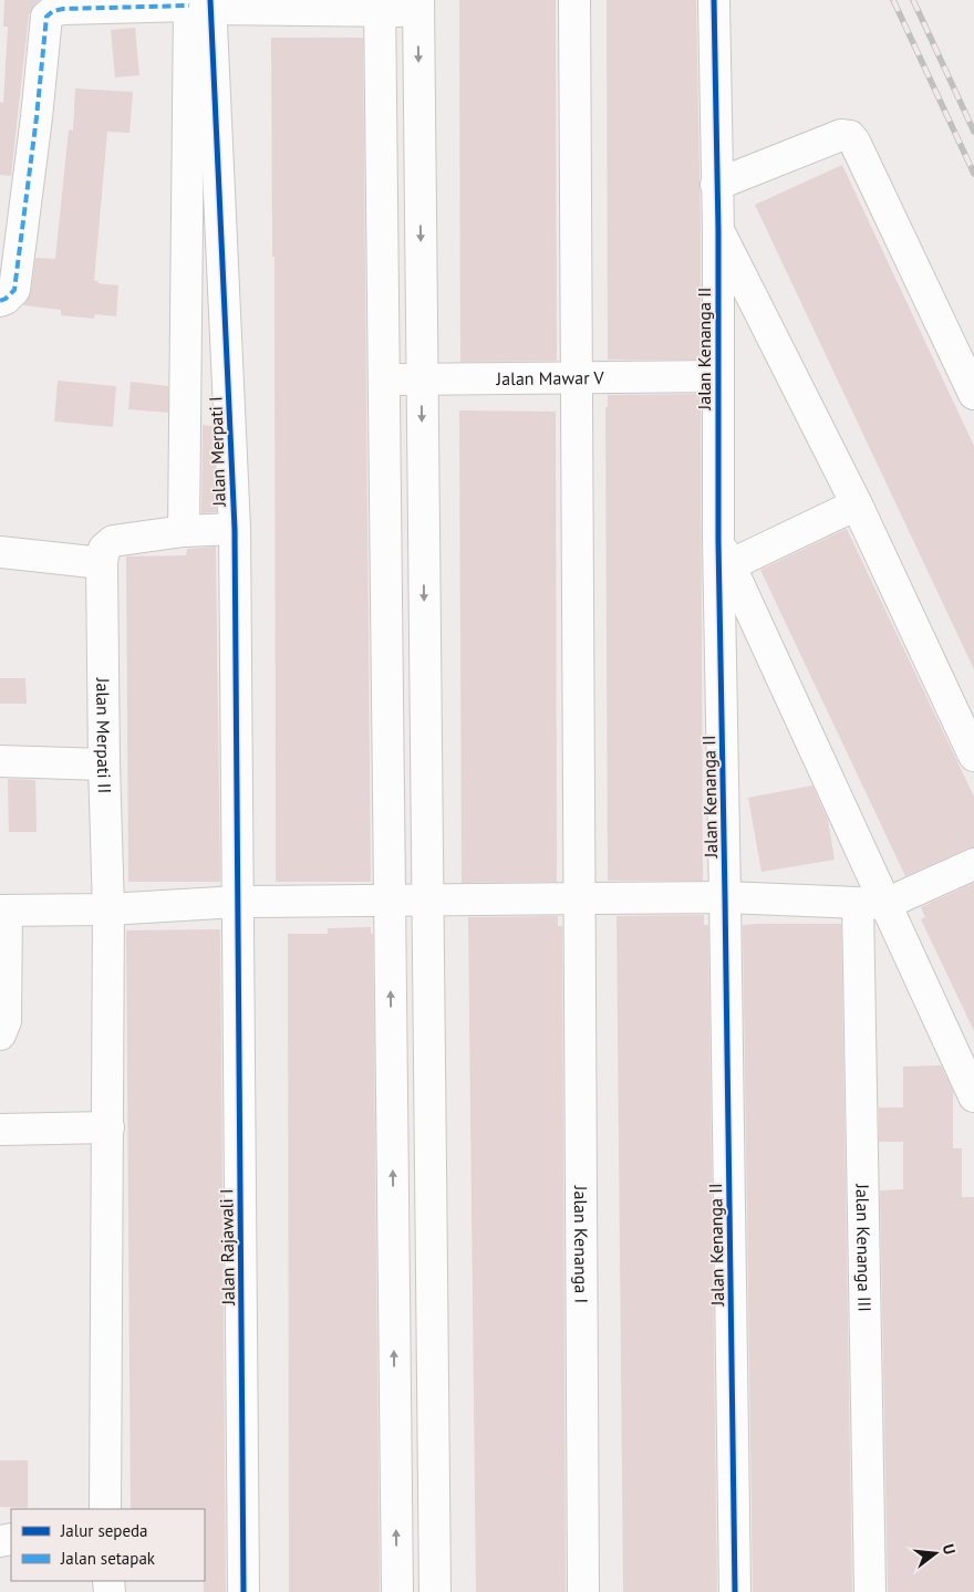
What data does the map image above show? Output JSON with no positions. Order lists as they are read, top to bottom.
{
  "streets": {
    "street": [
      "Jalan Kenanga II",
      "Jalan Mawar V",
      "Jalan Merpati I",
      "Jalan Merpati II",
      "Jalan Kenanga I",
      "Jalan Rajawali I",
      "Jalan Kenanga III"
    ]
  },
  "crossings": [
    ["Jalan Kenanga II", "Jalan Mawar V"],
    ["Jalan Mawar V", "Jalan Kenanga I"],
    ["Jalan Merpati I", "Jalan Rajawali I"]
  ],
  "legend": ["Jalur sepeda", "Jalan setapak"],
  "north": "right"
}
